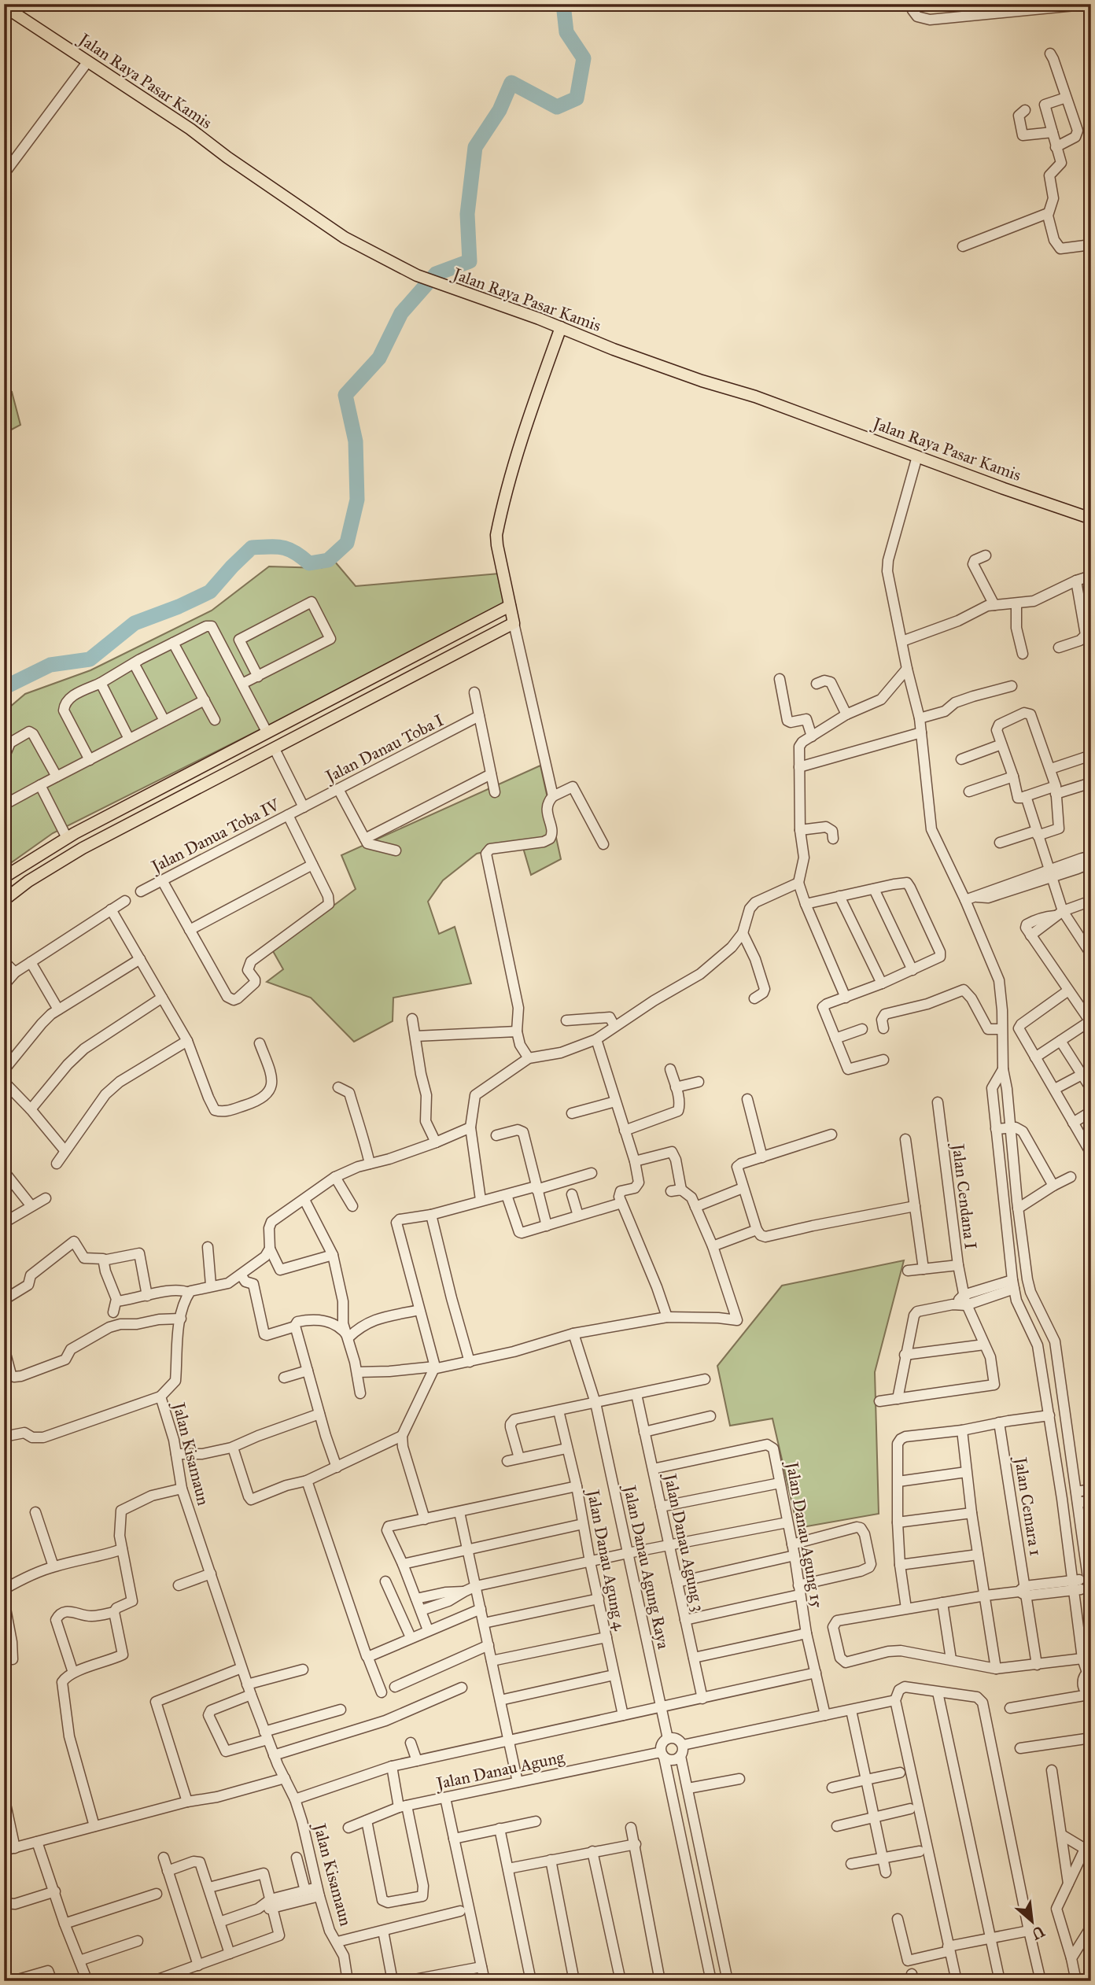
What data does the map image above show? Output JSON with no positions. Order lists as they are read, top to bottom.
{
  "streets": {
    "main road": ["Jalan Raya Pasar Kamis"],
    "street": [
      "Jalan Danau Toba I",
      "Jalan Danua Toba IV",
      "Jalan Cendana I",
      "Jalan Kisamaun",
      "Jalan Cemara 1",
      "Jalan Danau Agung 15",
      "Jalan Danau Agung 3",
      "Jalan Danau Agung 4",
      "Jalan Danau Agung Raya",
      "Jalan Danau Agung"
    ]
  },
  "crossings": [
    ["Jalan Danau Toba I", "Jalan Danua Toba IV"],
    ["Jalan Danau Agung 15", "Jalan Danau Agung 3"],
    ["Jalan Danau Agung Raya", "Jalan Danau Agung"]
  ],
  "north": "bottom right"
}
